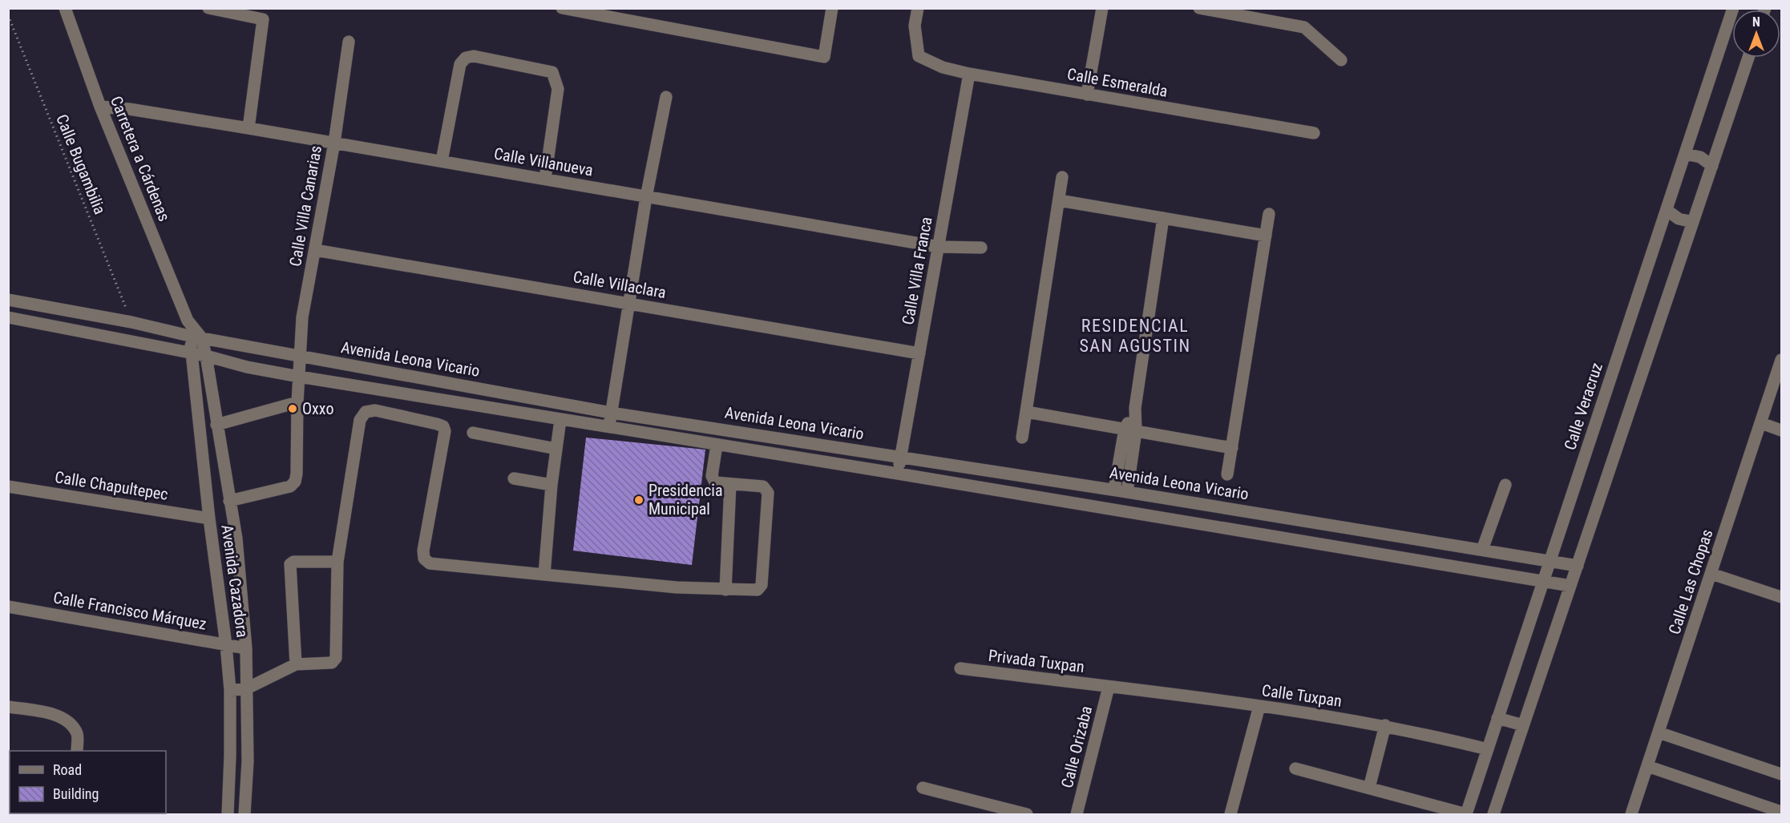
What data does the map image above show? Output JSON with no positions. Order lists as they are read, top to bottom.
{
  "streets": {
    "street": [
      "Calle Esmeralda",
      "Carretera a Cárdenas",
      "Calle Villanueva",
      "Calle Villa Canarias",
      "Calle Villa Franca",
      "Calle Villaclara",
      "Avenida Leona Vicario",
      "Calle Veracruz",
      "Calle Chapultepec",
      "Avenida Cazadora",
      "Calle Las Chopas",
      "Calle Francisco Márquez",
      "Privada Tuxpan",
      "Calle Tuxpan",
      "Calle Orizaba"
    ],
    "path": ["Calle Bugambilia"]
  },
  "crossings": [
    ["Calle Esmeralda", "Calle Villa Franca"],
    ["Carretera a Cárdenas", "Calle Villanueva"],
    ["Carretera a Cárdenas", "Avenida Leona Vicario"],
    ["Carretera a Cárdenas", "Avenida Cazadora"],
    ["Calle Villanueva", "Calle Villa Canarias"],
    ["Calle Villanueva", "Calle Villa Franca"],
    ["Calle Bugambilia", "Avenida Leona Vicario"],
    ["Calle Villa Canarias", "Calle Villaclara"],
    ["Calle Villa Canarias", "Avenida Leona Vicario"],
    ["Calle Villa Canarias", "Avenida Cazadora"],
    ["Calle Villa Franca", "Calle Villaclara"],
    ["Calle Villa Franca", "Avenida Leona Vicario"],
    ["Avenida Leona Vicario", "Calle Veracruz"],
    ["Calle Veracruz", "Calle Tuxpan"],
    ["Calle Chapultepec", "Avenida Cazadora"],
    ["Avenida Cazadora", "Calle Francisco Márquez"],
    ["Privada Tuxpan", "Calle Tuxpan"],
    ["Privada Tuxpan", "Calle Orizaba"],
    ["Calle Tuxpan", "Calle Orizaba"]
  ],
  "districts": ["RESIDENCIAL SAN AGUSTIN"],
  "places": ["Oxxo", "Presidencia Municipal"],
  "legend": ["Road", "Building"],
  "north": "top"
}
